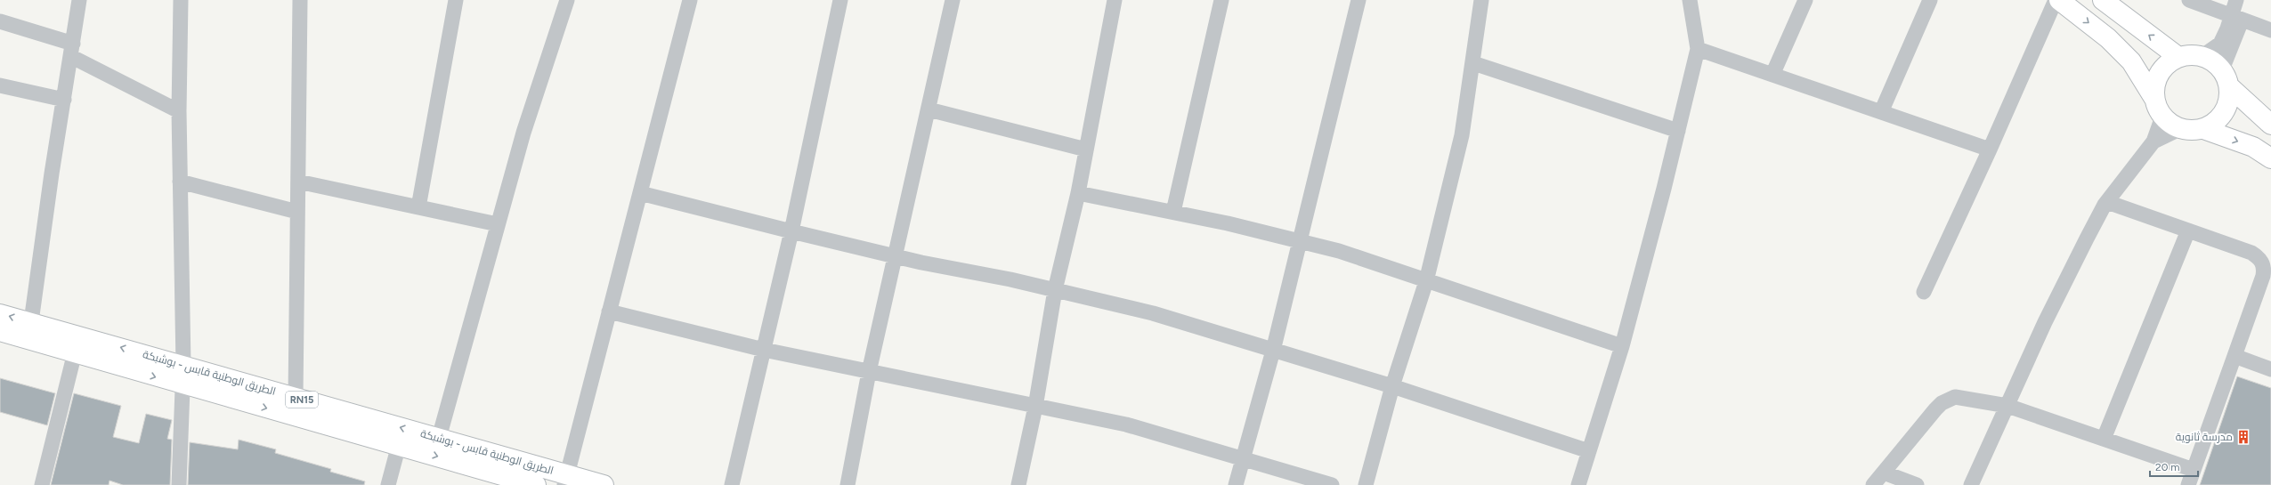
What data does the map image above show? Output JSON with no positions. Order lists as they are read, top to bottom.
{
  "streets": {
    "main road": ["الطريق الوطنية قابس - بوشبكة", "RN15"]
  },
  "places": {
    "building": ["مدرسة ثانوية"]
  },
  "scale_bar": "20 m"
}
